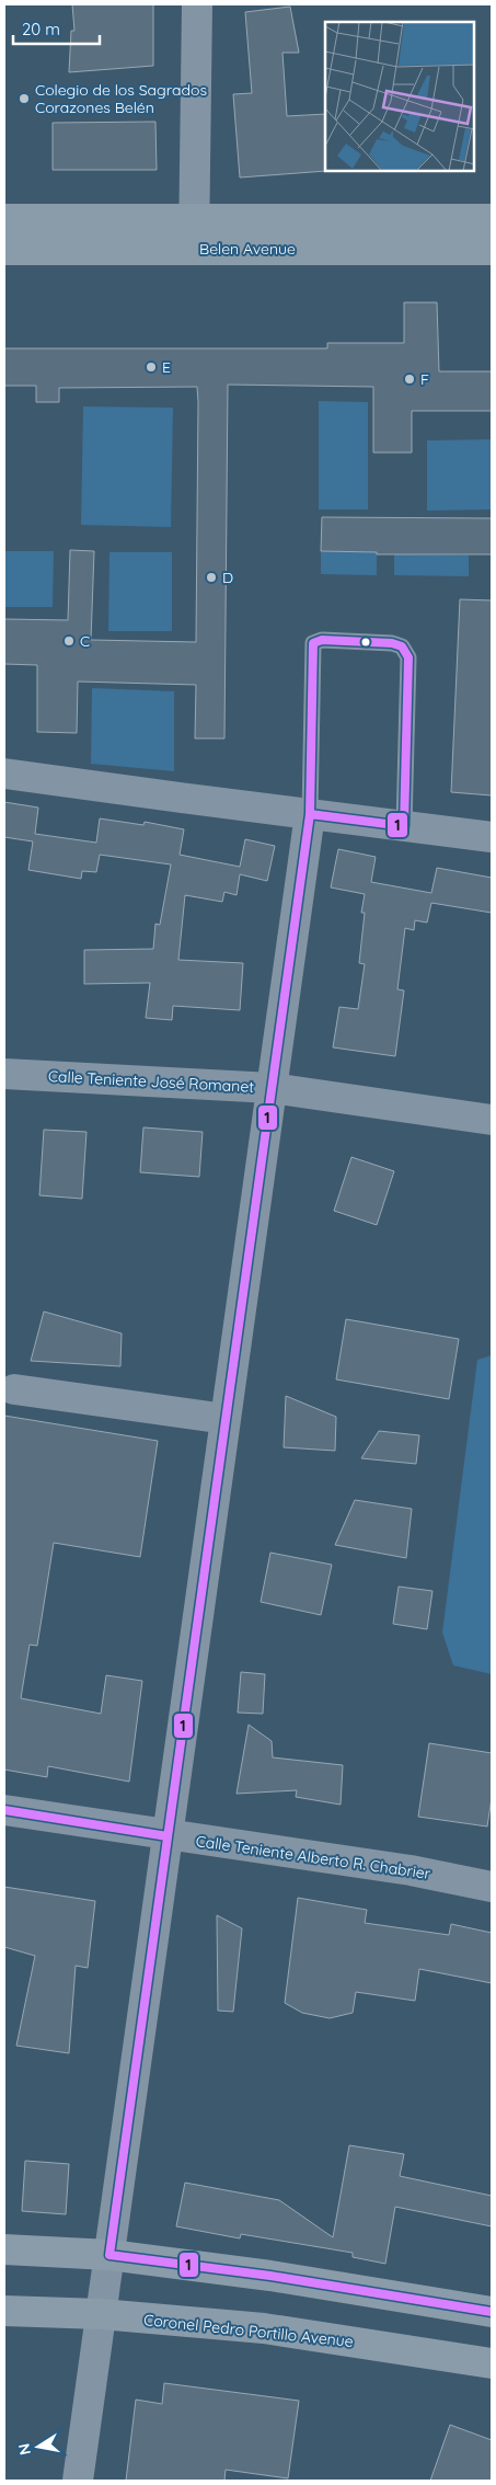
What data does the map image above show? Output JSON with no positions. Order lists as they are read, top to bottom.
{
  "streets": {
    "main road": ["Belen Avenue", "Coronel Pedro Portillo Avenue"],
    "street": ["Calle Teniente José Romanet", "Calle Teniente Alberto R. Chabrier"]
  },
  "places": [
    "Colegio de los Sagrados Corazones Belén",
    "E",
    "F",
    "D",
    "C"
  ],
  "lines": ["transit line 1"],
  "scale_bar": "20 m",
  "north": "left"
}
